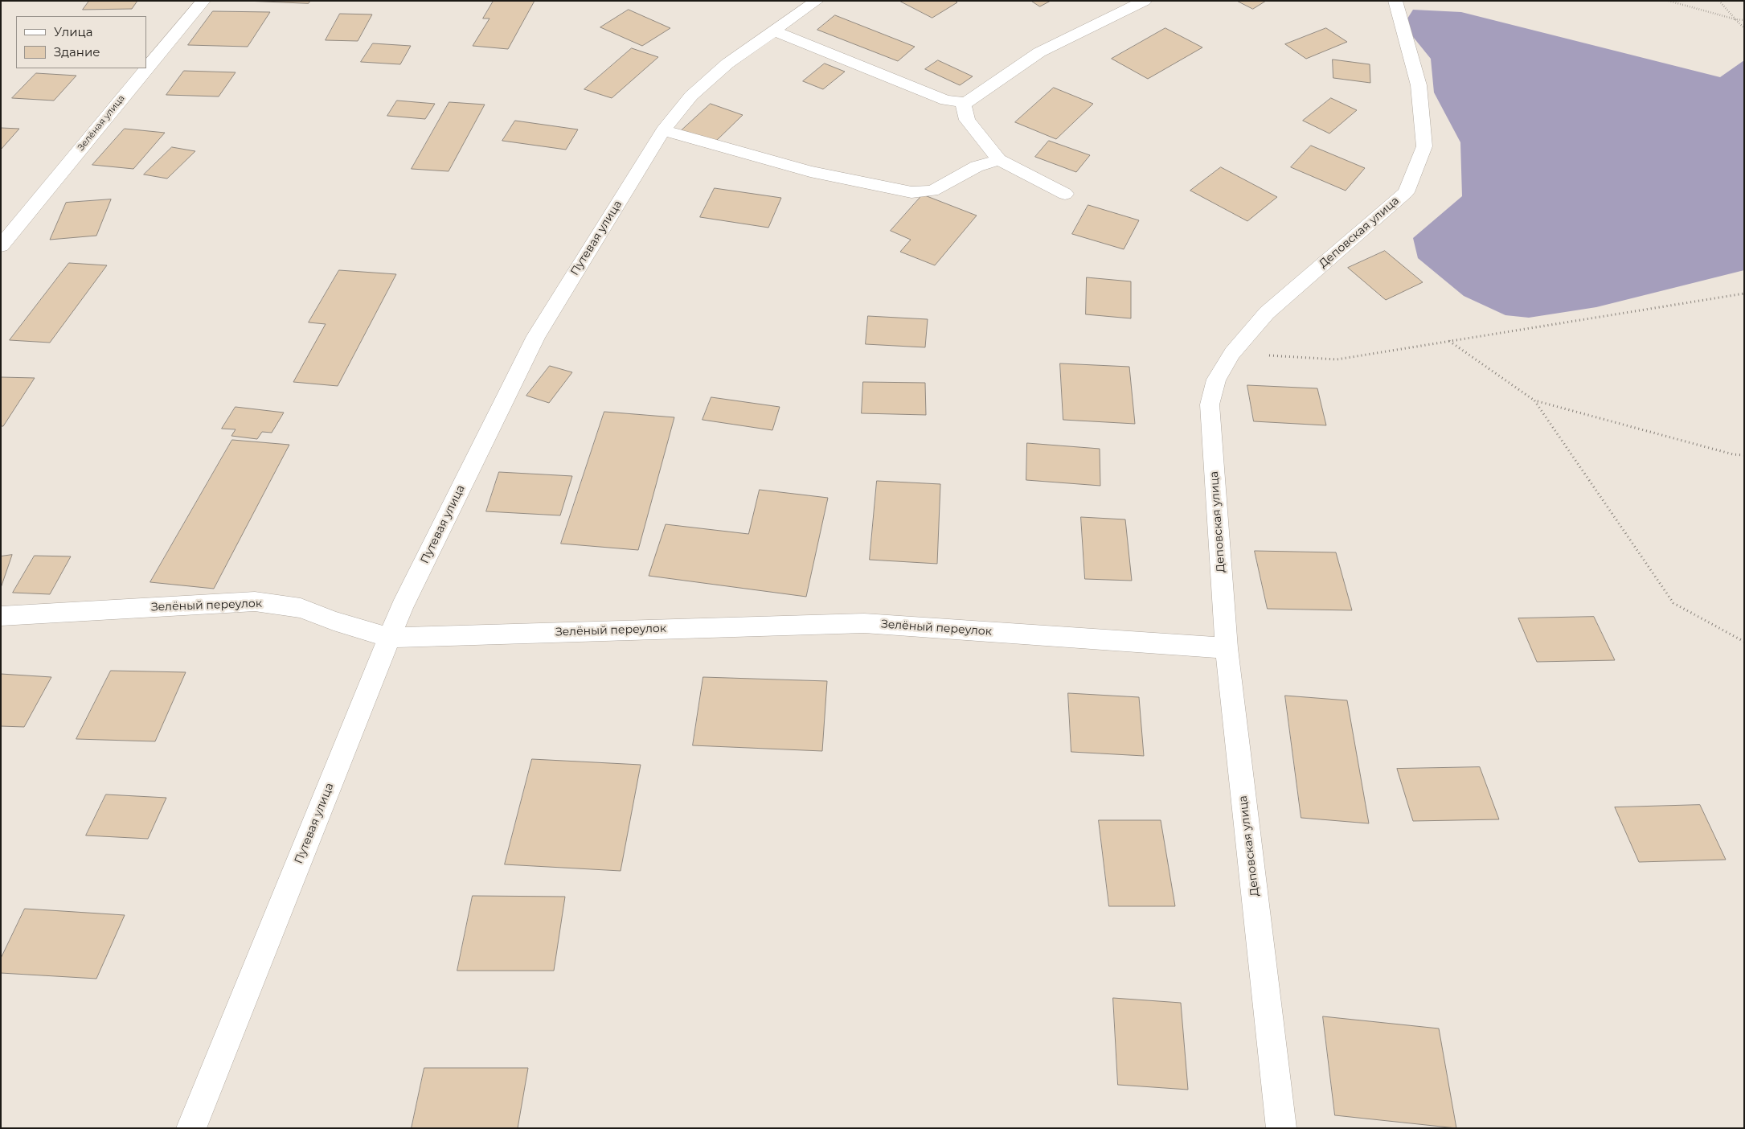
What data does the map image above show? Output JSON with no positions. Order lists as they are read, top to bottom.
{
  "streets": {
    "street": [
      "Зелёная улица",
      "Деповская улица",
      "Путевая улица",
      "Зелёный переулок"
    ]
  },
  "crossings": [
    ["Деповская улица", "Зелёный переулок"],
    ["Путевая улица", "Зелёный переулок"]
  ],
  "legend": ["Улица", "Здание"]
}
